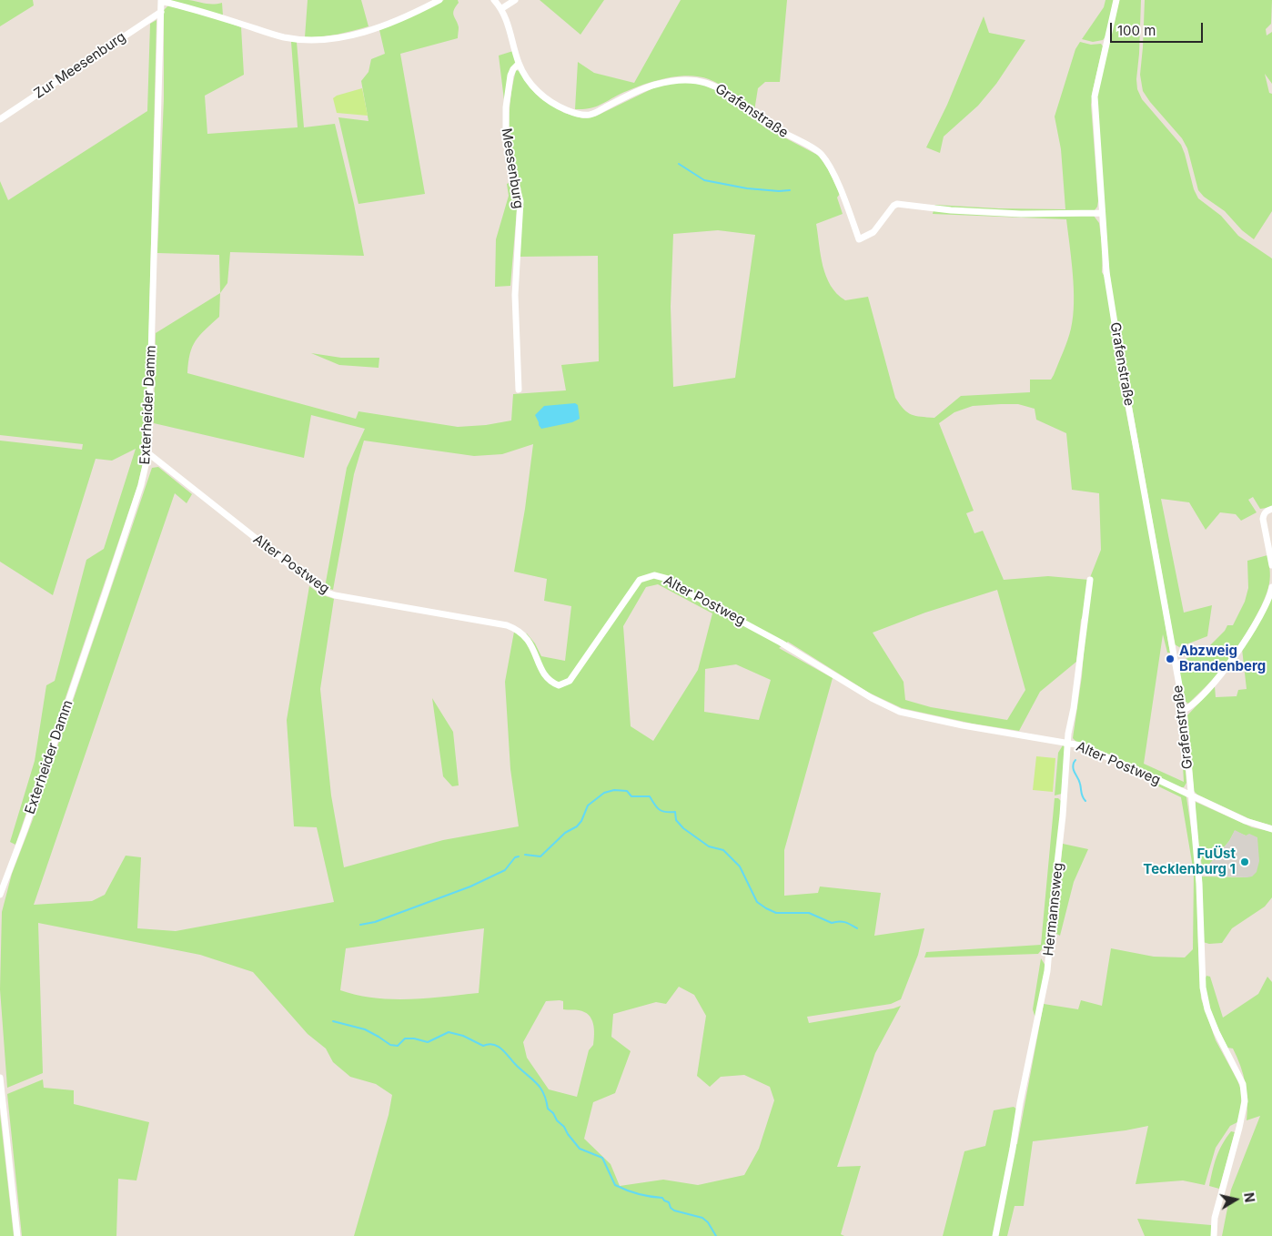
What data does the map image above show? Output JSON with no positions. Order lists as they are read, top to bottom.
{
  "streets": {
    "street": [
      "Zur Meesenburg",
      "Grafenstraße",
      "Meesenburg",
      "Exterheider Damm",
      "Alter Postweg",
      "Hermannsweg"
    ]
  },
  "crossings": [
    ["Zur Meesenburg", "Exterheider Damm"],
    ["Grafenstraße", "Meesenburg"],
    ["Grafenstraße", "Alter Postweg"],
    ["Exterheider Damm", "Alter Postweg"],
    ["Alter Postweg", "Hermannsweg"]
  ],
  "places": ["Abzweig Brandenberg", "FuÜst Tecklenburg 1"],
  "scale_bar": "100 m",
  "north": "right"
}
